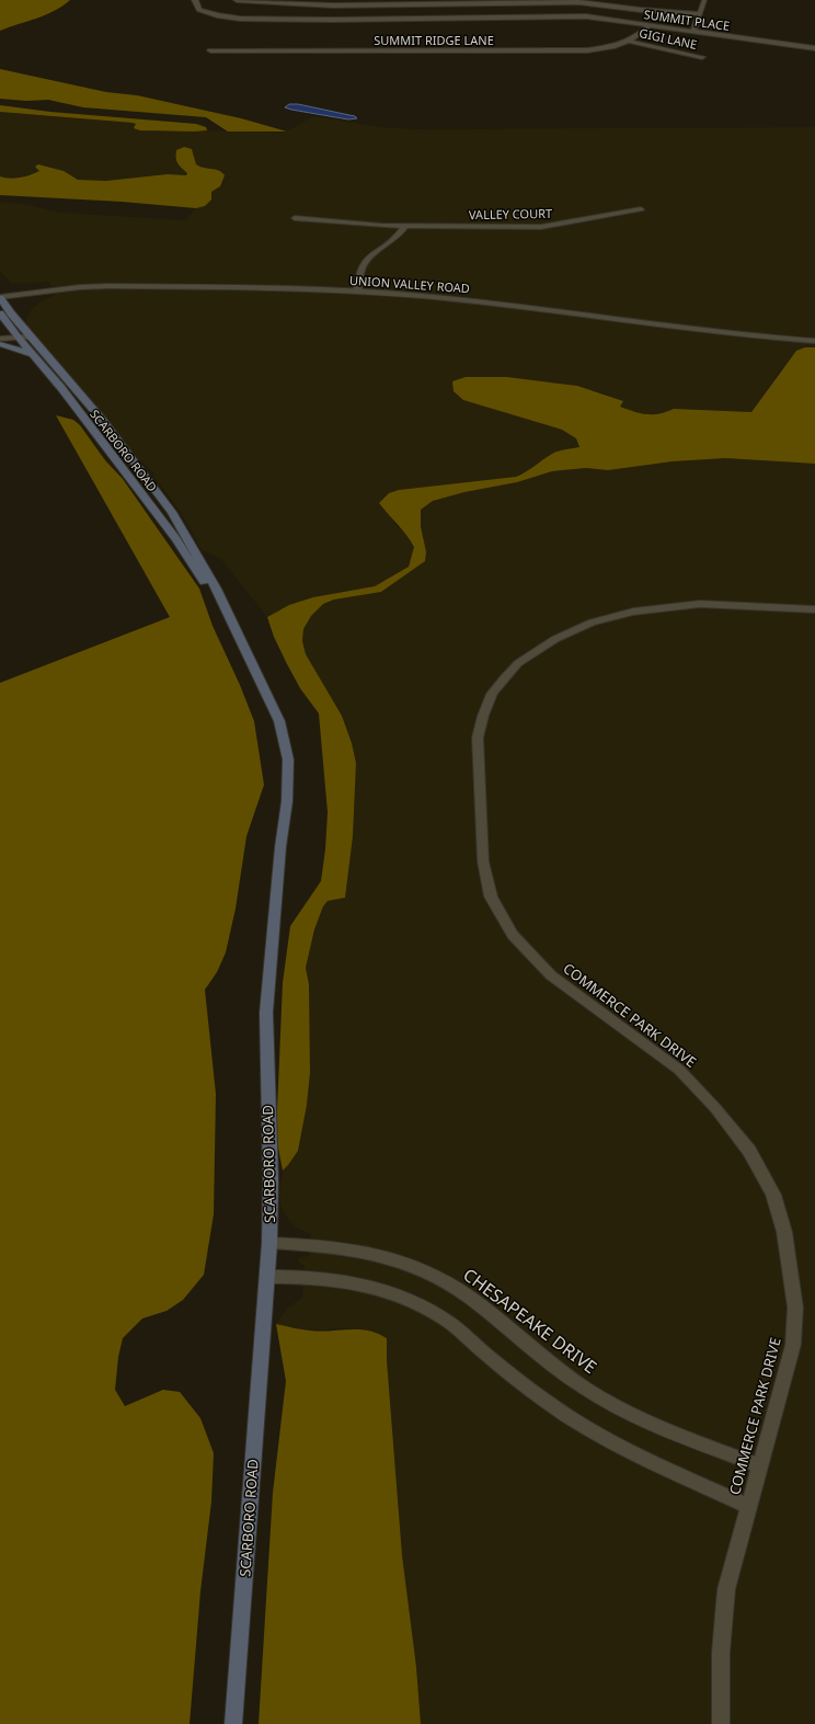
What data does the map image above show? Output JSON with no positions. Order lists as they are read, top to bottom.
{
  "streets": {
    "main road": ["SCARBORO ROAD"],
    "street": [
      "SUMMIT PLACE",
      "GIGI LANE",
      "SUMMIT RIDGE LANE",
      "VALLEY COURT",
      "UNION VALLEY ROAD",
      "COMMERCE PARK DRIVE",
      "CHESAPEAKE DRIVE"
    ]
  },
  "crossings": [
    ["SUMMIT PLACE", "SUMMIT RIDGE LANE"],
    ["GIGI LANE", "SUMMIT RIDGE LANE"],
    ["UNION VALLEY ROAD", "SCARBORO ROAD"],
    ["SCARBORO ROAD", "CHESAPEAKE DRIVE"],
    ["COMMERCE PARK DRIVE", "CHESAPEAKE DRIVE"]
  ]
}
